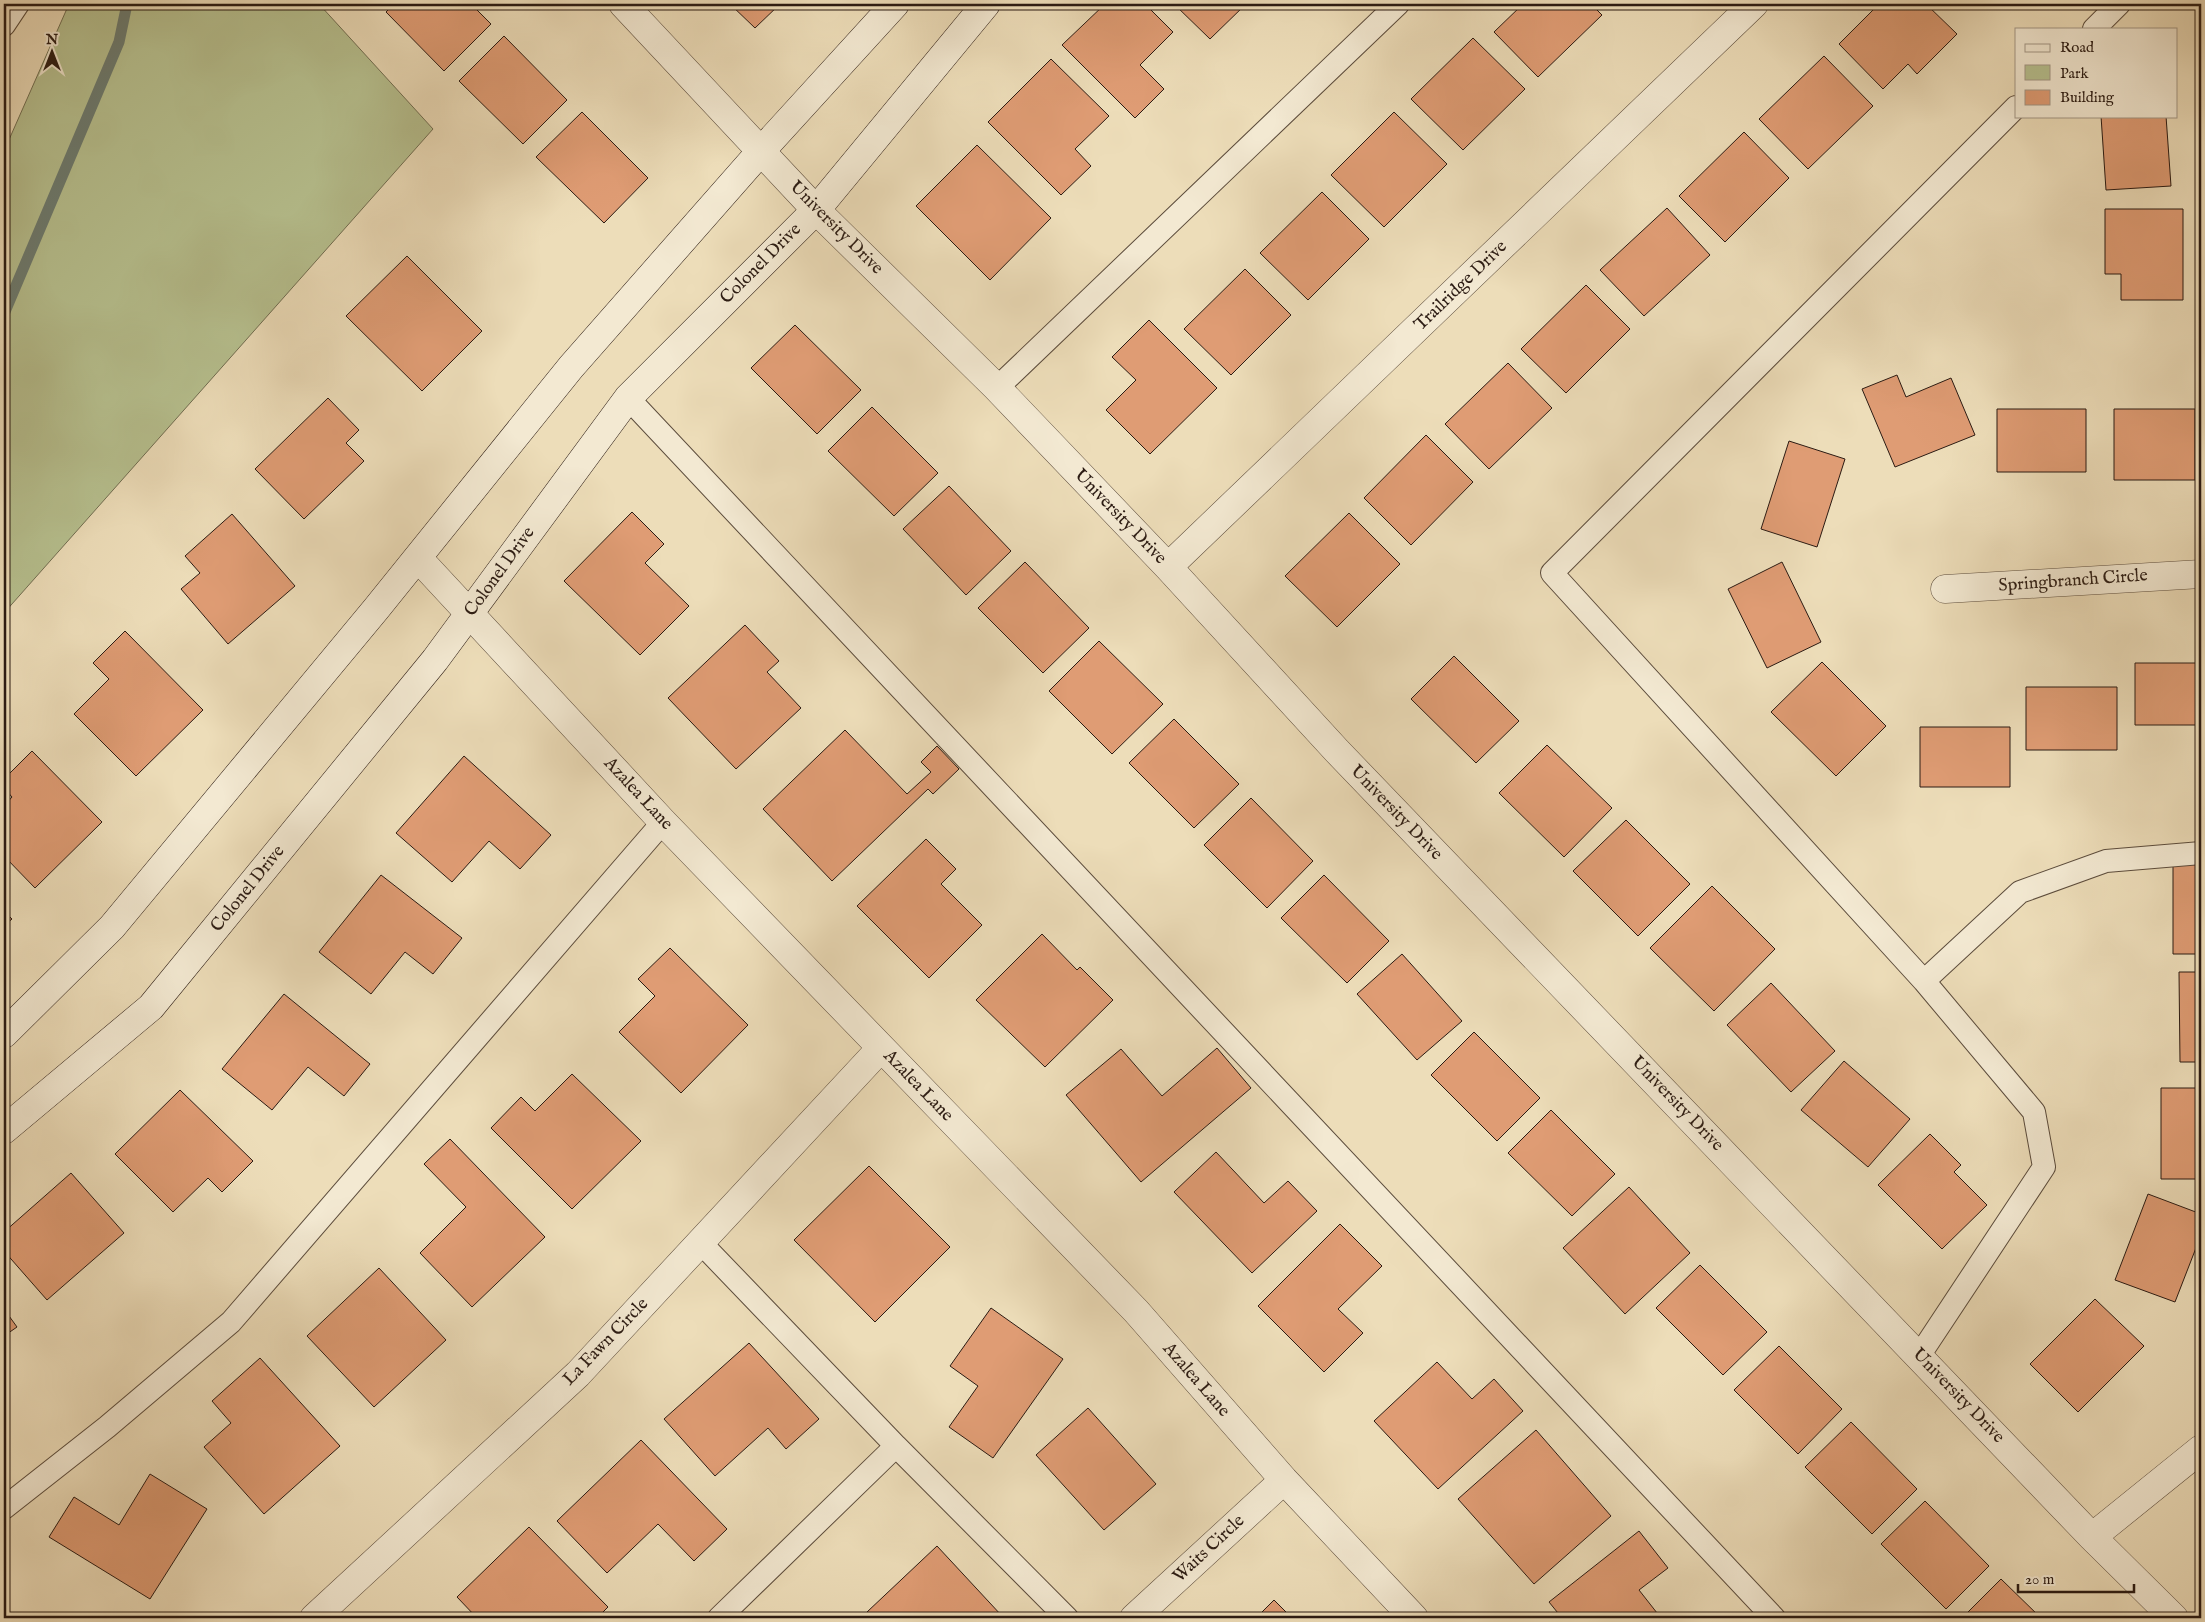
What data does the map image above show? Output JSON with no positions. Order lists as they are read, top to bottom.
{
  "streets": {
    "street": [
      "University Drive",
      "Colonel Drive",
      "Trailridge Drive",
      "Springbranch Circle",
      "Azalea Lane",
      "La Fawn Circle",
      "Waits Circle"
    ]
  },
  "crossings": [
    ["University Drive", "Colonel Drive"],
    ["University Drive", "Trailridge Drive"],
    ["Colonel Drive", "Azalea Lane"],
    ["Azalea Lane", "La Fawn Circle"],
    ["Azalea Lane", "Waits Circle"]
  ],
  "legend": ["Road", "Park", "Building"],
  "scale_bar": "20 m",
  "north": "top"
}
